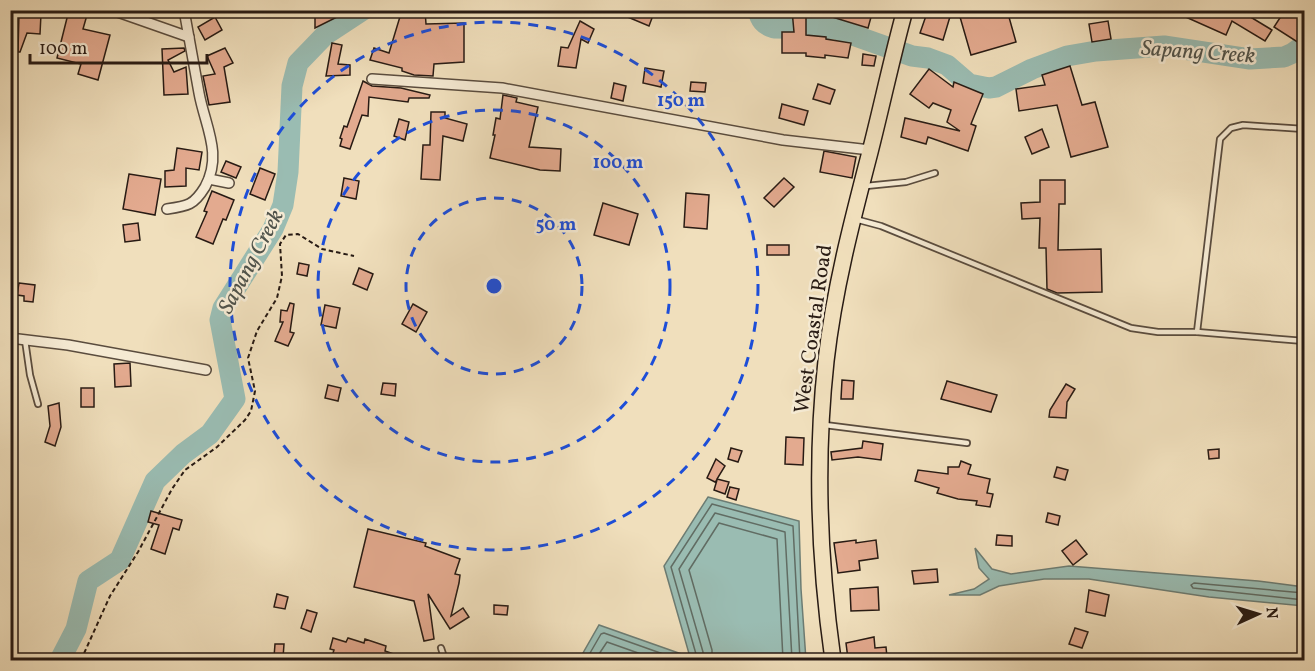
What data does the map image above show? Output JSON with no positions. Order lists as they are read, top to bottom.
{
  "streets": {
    "main road": ["West Coastal Road"]
  },
  "water": ["Sapang Creek"],
  "scale_bar": "100 m",
  "north": "right",
  "rings": ["150 m", "100 m", "50 m"]
}
